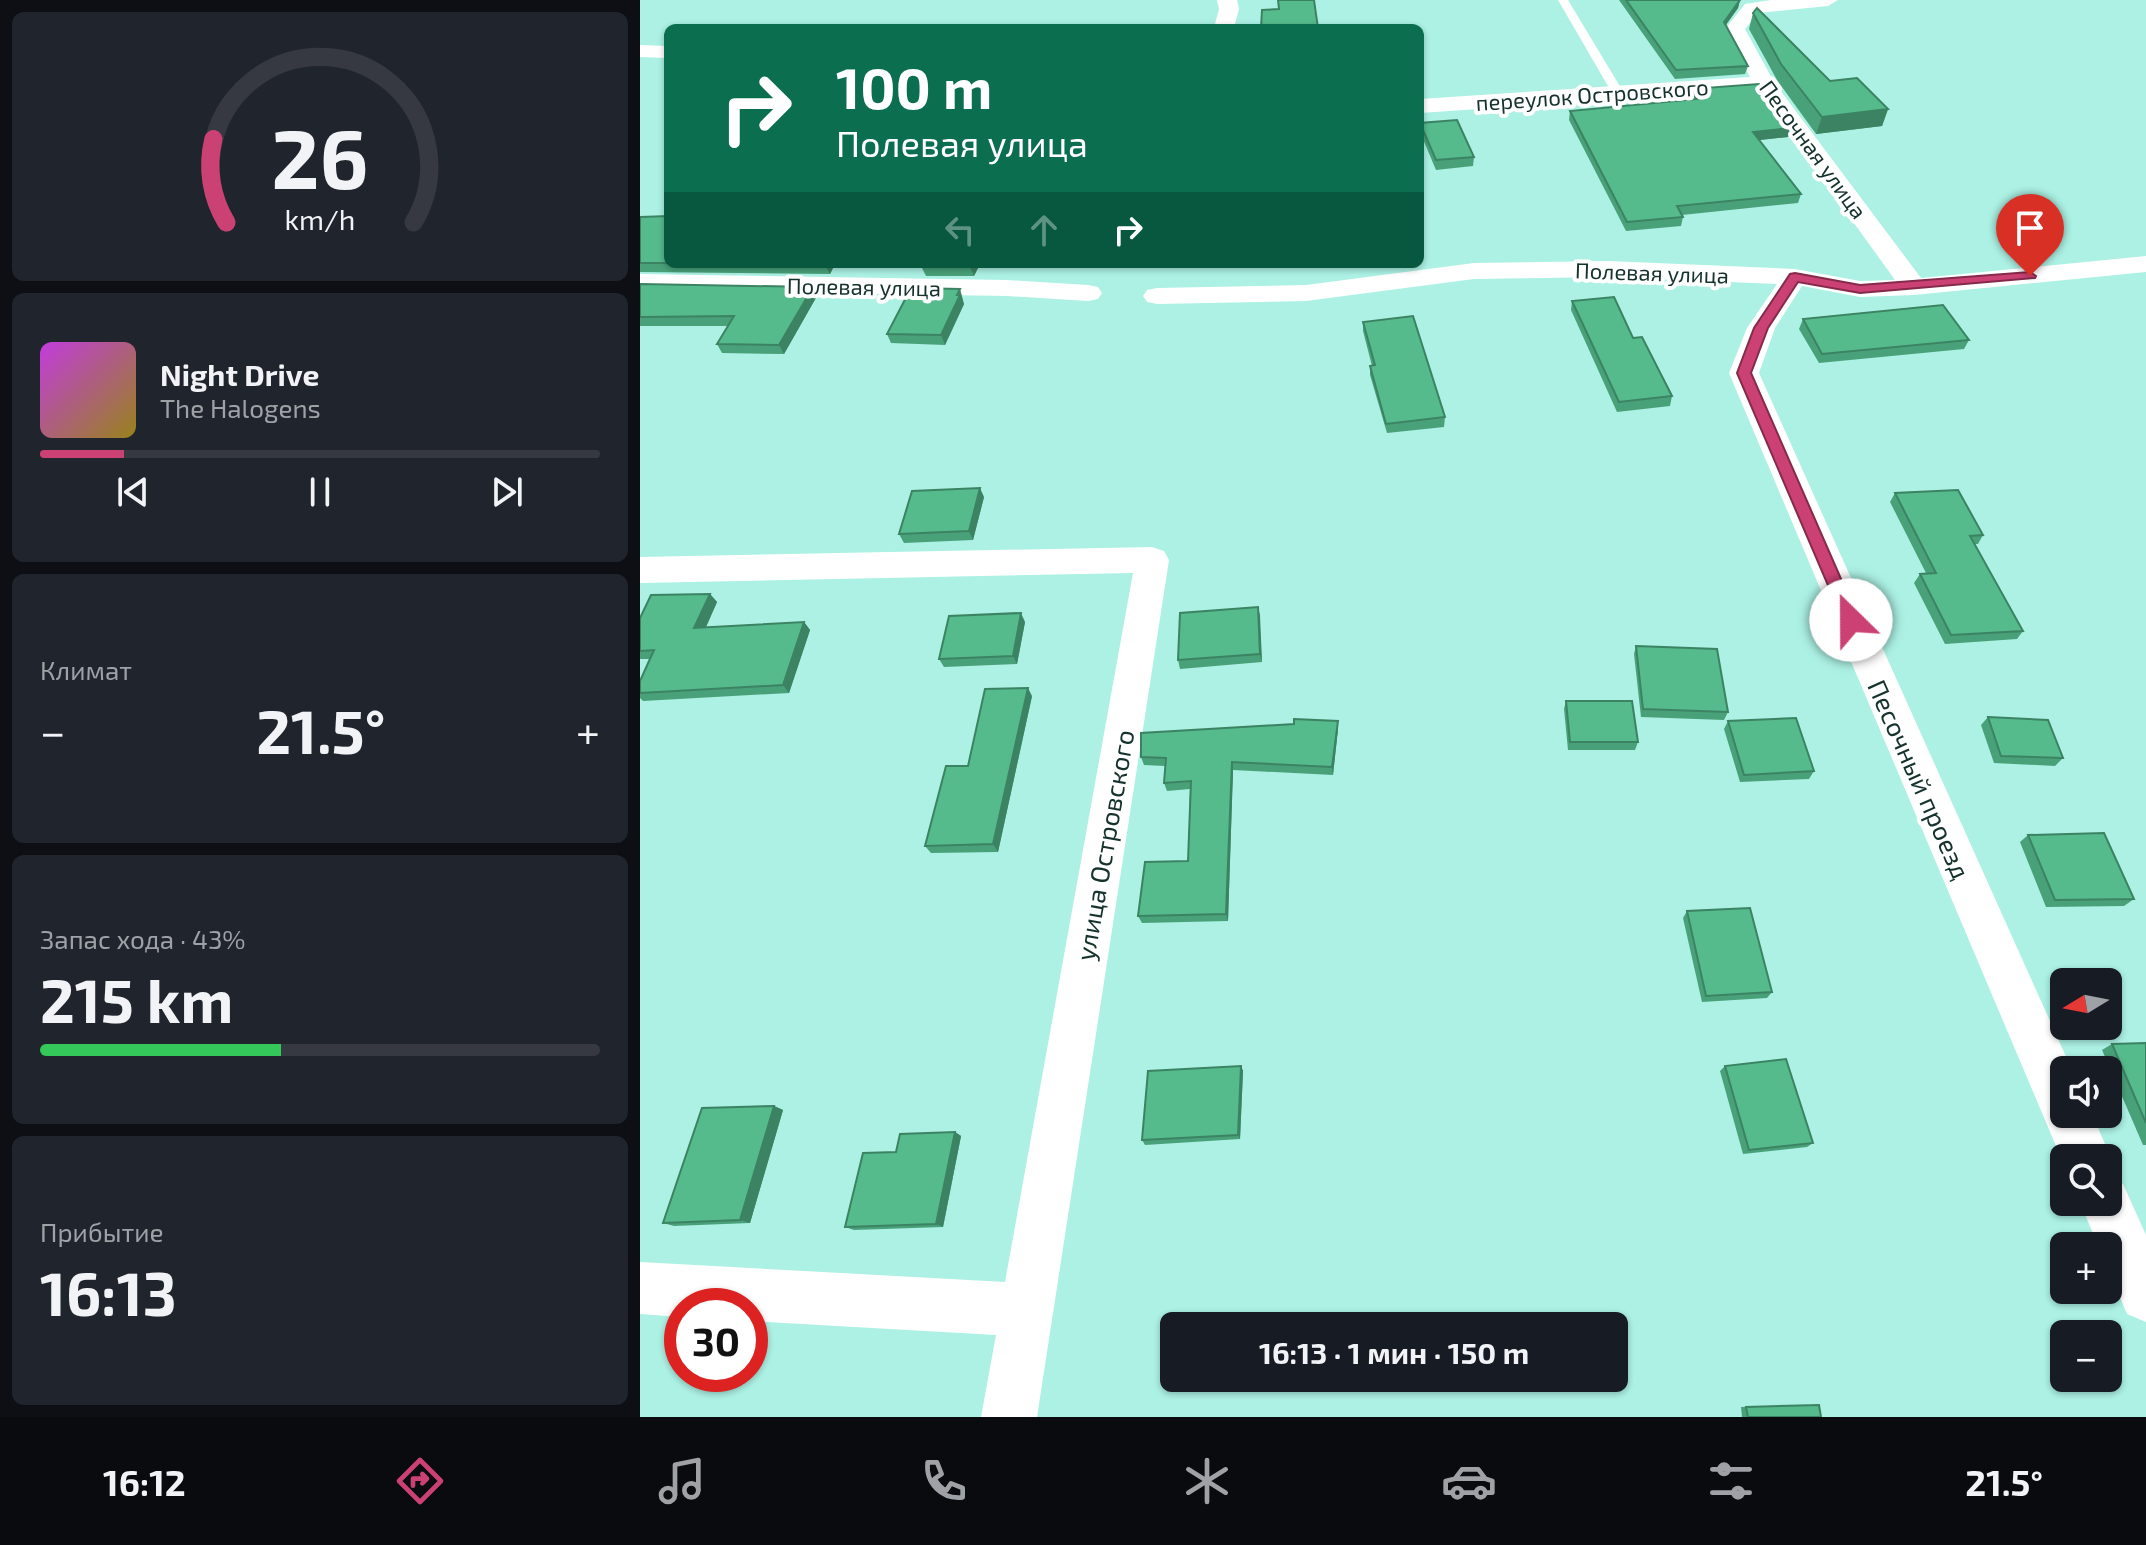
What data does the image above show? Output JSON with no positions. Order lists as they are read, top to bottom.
{
  "streets": {
    "street": [
      "переулок Островского",
      "Песочная улица",
      "Полевая улица",
      "Песочный проезд",
      "улица Островского"
    ]
  },
  "crossings": [
    ["переулок Островского", "Песочная улица"],
    ["Песочная улица", "Полевая улица"],
    ["Полевая улица", "Песочный проезд"]
  ],
  "north": "left",
  "page": {
    "turn": ["100 m", "Полевая улица"],
    "song": ["Night Drive", "The Halogens"],
    "tile": [
      "Климат",
      ["Запас хода · 43%", "215 km"],
      ["Прибытие", "16:13"]
    ],
    "heat": ["−", "21.5°", "+"],
    "map_buttons": ["+", "−"],
    "limit": "30",
    "trip": "16:13 · 1 мин · 150 m",
    "tabs": ["16:12", "21.5°"],
    "gauge": ["26", "km/h"]
  }
}
